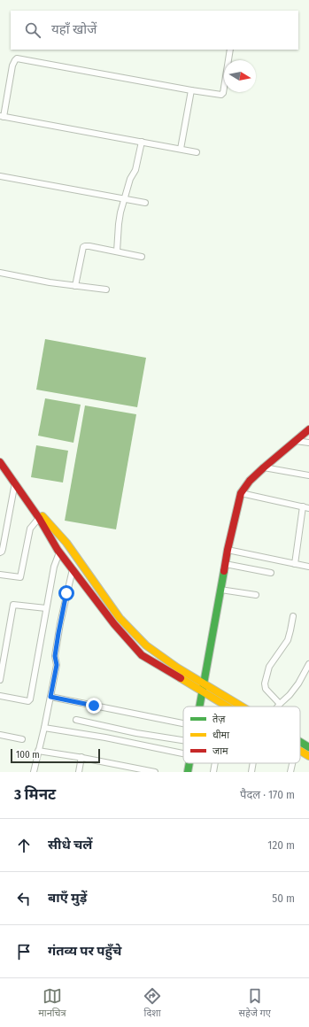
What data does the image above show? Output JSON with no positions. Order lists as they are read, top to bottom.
{
  "legend": ["तेज़", "धीमा", "जाम"],
  "scale_bar": "100 m",
  "north": "right",
  "page": {
    "search": "यहाँ खोजें",
    "scale": "100 m",
    "heading": ["3 मिनट", "पैदल · 170 m"],
    "list": [
      ["सीधे चलें", "120 m"],
      ["बाएँ मुड़ें", "50 m"],
      "गंतव्य पर पहुँचे"
    ],
    "nav": ["मानचित्र", "दिशा", "सहेजे गए"]
  }
}
